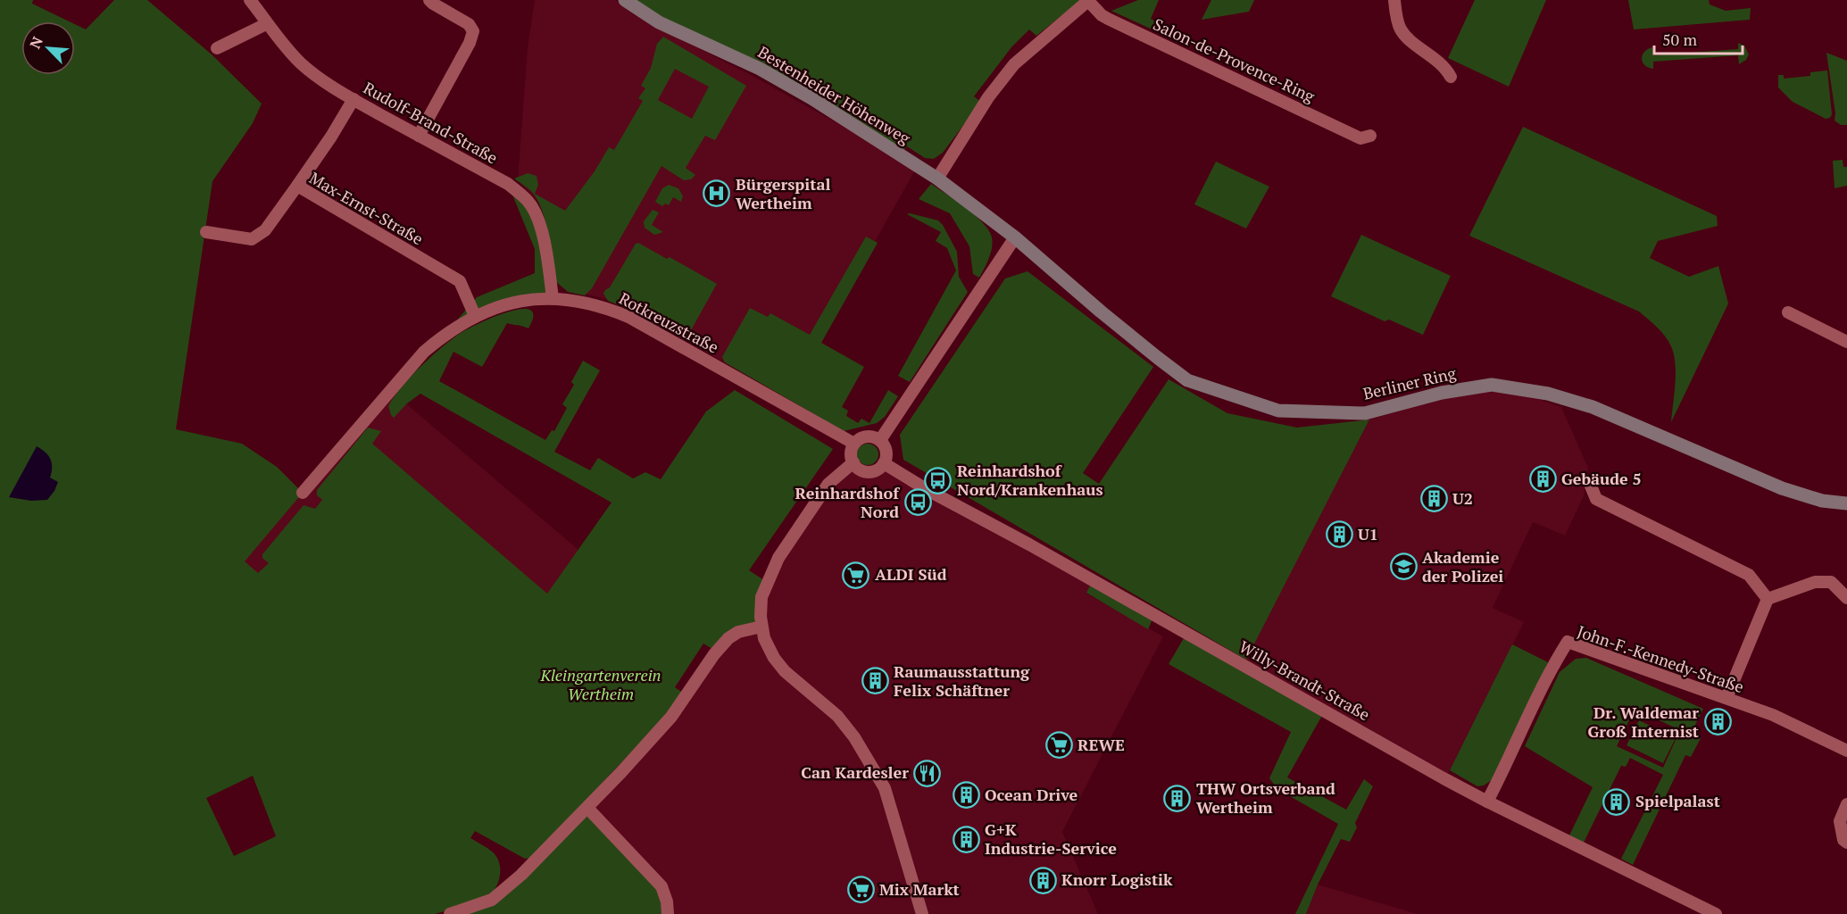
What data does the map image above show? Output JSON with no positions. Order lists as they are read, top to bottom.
{
  "streets": {
    "street": [
      "Salon-de-Provence-Ring",
      "Bestenheider Höhenweg",
      "Rudolf-Brand-Straße",
      "Max-Ernst-Straße",
      "Rotkreuzstraße",
      "Berliner Ring",
      "John-F.-Kennedy-Straße",
      "Willy-Brandt-Straße"
    ]
  },
  "crossings": [
    ["Salon-de-Provence-Ring", "Bestenheider Höhenweg"],
    ["Bestenheider Höhenweg", "Berliner Ring"],
    ["Rudolf-Brand-Straße", "Rotkreuzstraße"],
    ["Max-Ernst-Straße", "Rotkreuzstraße"],
    ["Rotkreuzstraße", "Willy-Brandt-Straße"],
    ["John-F.-Kennedy-Straße", "Willy-Brandt-Straße"]
  ],
  "parks": ["Kleingartenverein Wertheim"],
  "places": {
    "hospital": ["Bürgerspital Wertheim"],
    "building": [
      "Gebäude 5",
      "U2",
      "U1",
      "Raumausstattung Felix Schäftner",
      "Dr. Waldemar Groß Internist",
      "Ocean Drive",
      "THW Ortsverband Wertheim",
      "Spielpalast",
      "G+K Industrie-Service",
      "Knorr Logistik"
    ],
    "bus stop": ["Reinhardshof Nord/Krankenhaus", "Reinhardshof Nord"],
    "school or university": ["Akademie der Polizei"],
    "supermarket": ["ALDI Süd", "REWE", "Mix Markt"],
    "restaurant": ["Can Kardesler"]
  },
  "scale_bar": "50 m",
  "north": "top left"
}
